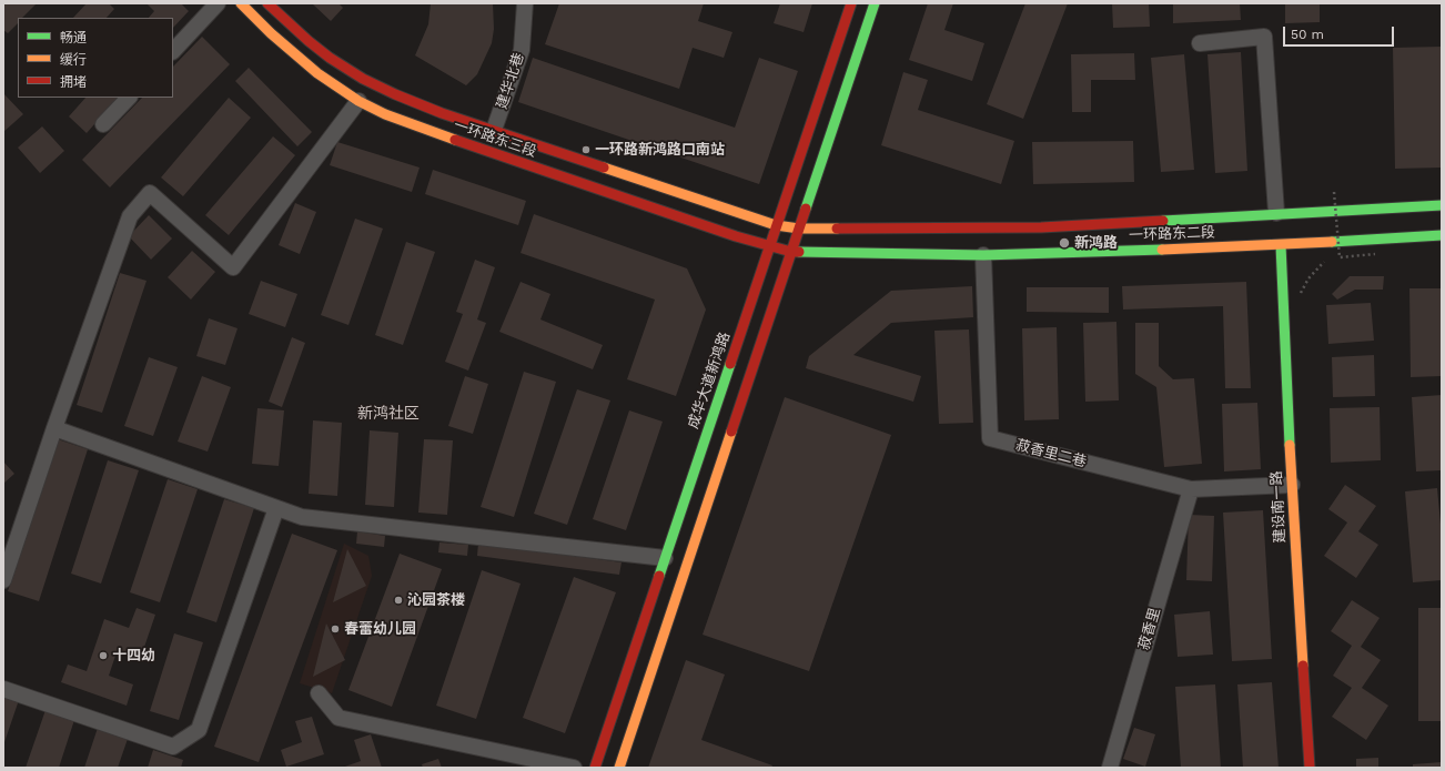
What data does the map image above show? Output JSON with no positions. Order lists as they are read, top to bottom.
{
  "streets": {
    "main road": [
      "一环路东三段",
      "一环路东二段",
      "成华大道新鸿路",
      "建设南一路"
    ],
    "street": ["建华北巷", "菽香里二巷", "菽香里"]
  },
  "crossings": [
    ["建华北巷", "一环路东三段"],
    ["一环路东三段", "一环路东二段"],
    ["一环路东三段", "成华大道新鸿路"],
    ["一环路东二段", "成华大道新鸿路"],
    ["一环路东二段", "菽香里二巷"],
    ["一环路东二段", "建设南一路"],
    ["菽香里二巷", "建设南一路"],
    ["菽香里二巷", "菽香里"]
  ],
  "districts": ["新鸿社区"],
  "places": [
    "一环路新鸿路口南站",
    "新鸿路",
    "沁园茶楼",
    "春蕾幼儿园",
    "十四幼"
  ],
  "legend": ["畅通", "缓行", "拥堵"],
  "scale_bar": "50 m"
}
